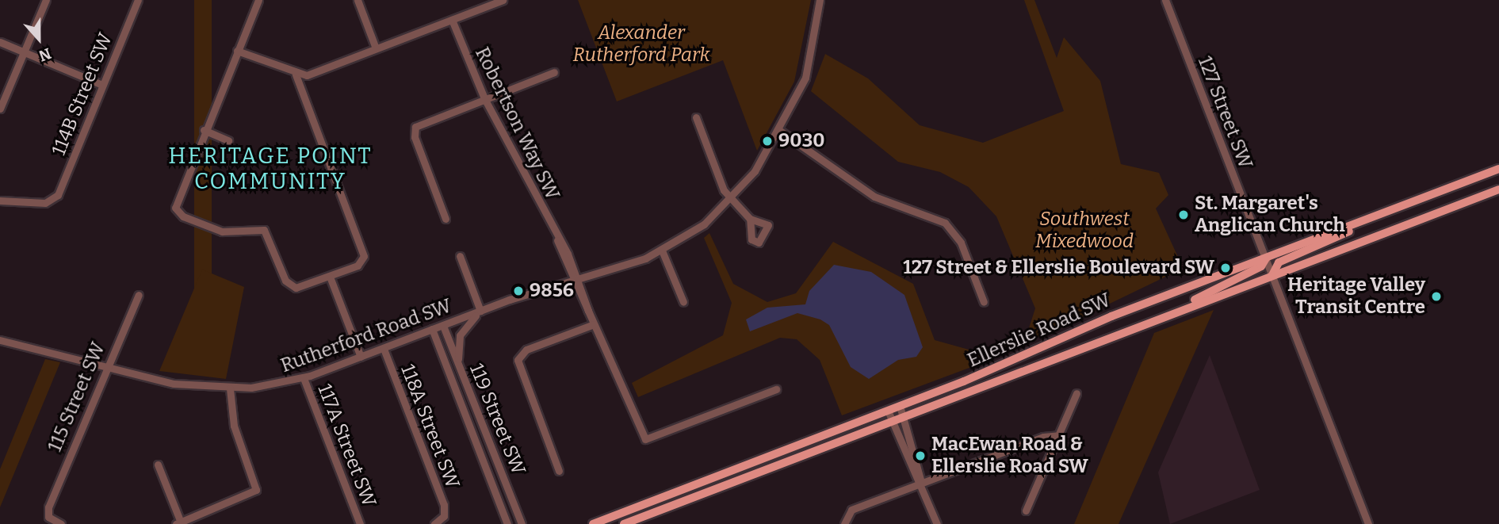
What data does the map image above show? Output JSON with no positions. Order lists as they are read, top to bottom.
{
  "streets": {
    "main road": ["Ellerslie Road SW"],
    "street": [
      "114B Street SW",
      "127 Street SW",
      "Robertson Way SW",
      "Rutherford Road SW",
      "115 Street SW",
      "119 Street SW",
      "118A Street SW",
      "117A Street SW"
    ]
  },
  "crossings": [
    ["127 Street SW", "Ellerslie Road SW"],
    ["Robertson Way SW", "Rutherford Road SW"],
    ["Rutherford Road SW", "115 Street SW"],
    ["Rutherford Road SW", "119 Street SW"],
    ["Rutherford Road SW", "118A Street SW"],
    ["Rutherford Road SW", "117A Street SW"]
  ],
  "districts": ["HERITAGE POINT COMMUNITY"],
  "parks": ["Alexander Rutherford Park", "Southwest Mixedwood"],
  "places": [
    "9030",
    "St. Margaret's Anglican Church",
    "127 Street & Ellerslie Boulevard SW",
    "9856",
    "Heritage Valley Transit Centre",
    "MacEwan Road & Ellerslie Road SW"
  ],
  "north": "bottom"
}
